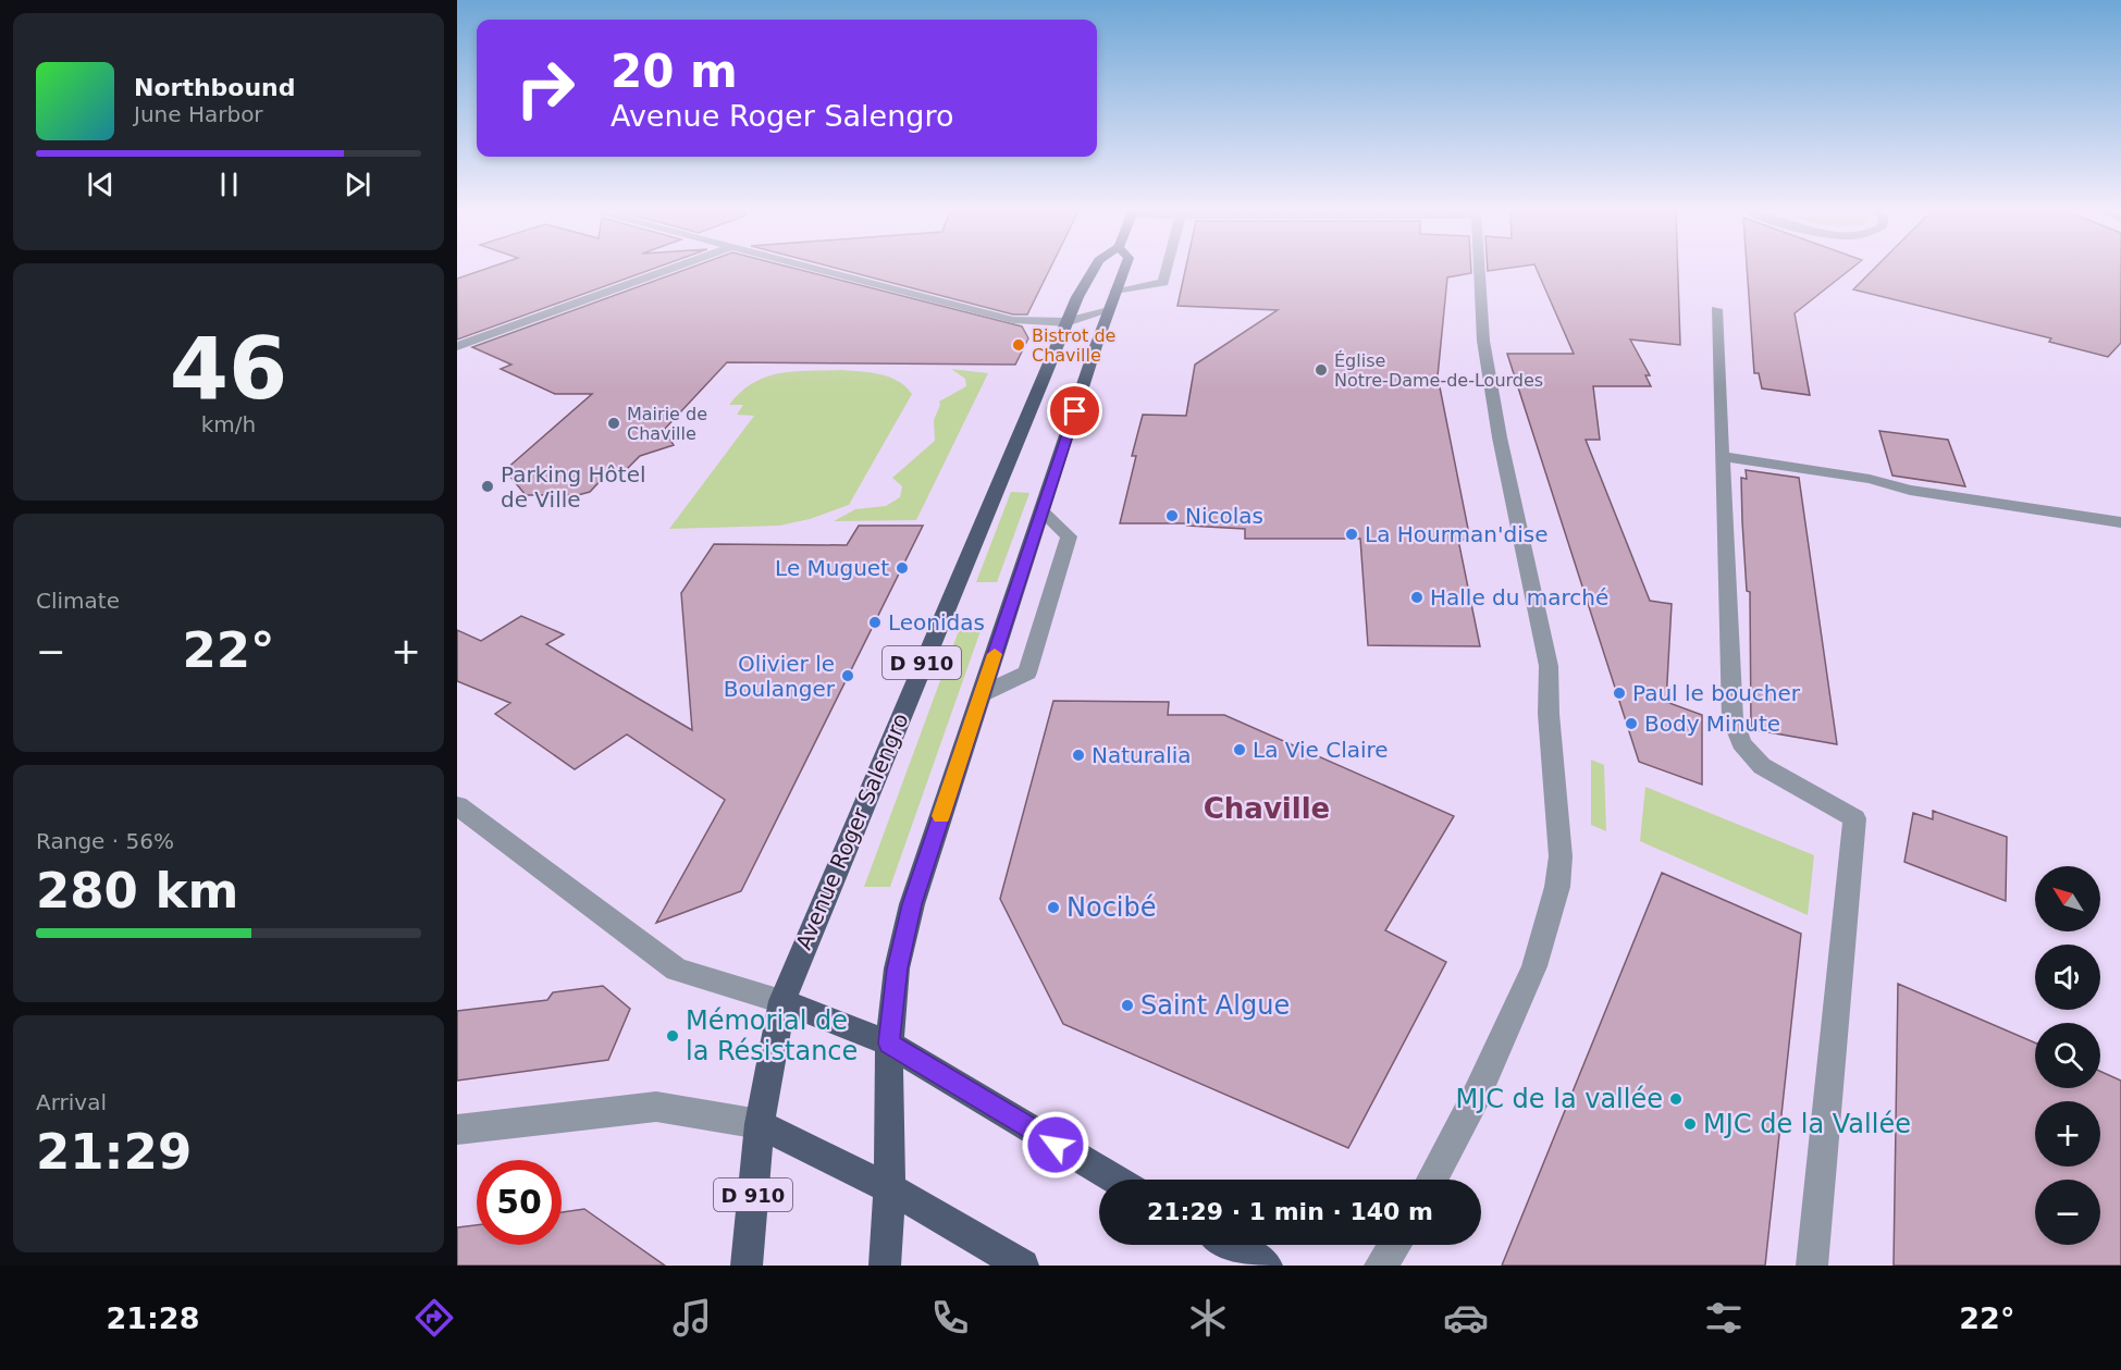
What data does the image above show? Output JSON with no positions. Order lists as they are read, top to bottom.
{
  "streets": {
    "main road": ["D 910", "Avenue Roger Salengro"]
  },
  "districts": ["Chaville"],
  "places": [
    "Bistrot de Chaville",
    "Église Notre-Dame-de-Lourdes",
    "Mairie de Chaville",
    "Parking Hôtel de Ville",
    "Nicolas",
    "La Hourman'dise",
    "Le Muguet",
    "Halle du marché",
    "Leonidas",
    "Olivier le Boulanger",
    "Paul le boucher",
    "Body Minute",
    "La Vie Claire",
    "Naturalia",
    "Nocibé",
    "Saint Algue",
    "Mémorial de la Résistance",
    "MJC de la vallée",
    "MJC de la Vallée"
  ],
  "north": "top left",
  "page": {
    "turn": ["20 m", "Avenue Roger Salengro"],
    "song": ["Northbound", "June Harbor"],
    "tile": [
      ["46", "km/h"],
      "Climate",
      ["Range · 56%", "280 km"],
      ["Arrival", "21:29"]
    ],
    "heat": ["−", "22°", "+"],
    "map_buttons": ["+", "−"],
    "limit": "50",
    "trip": "21:29 · 1 min · 140 m",
    "tabs": ["21:28", "22°"]
  }
}
